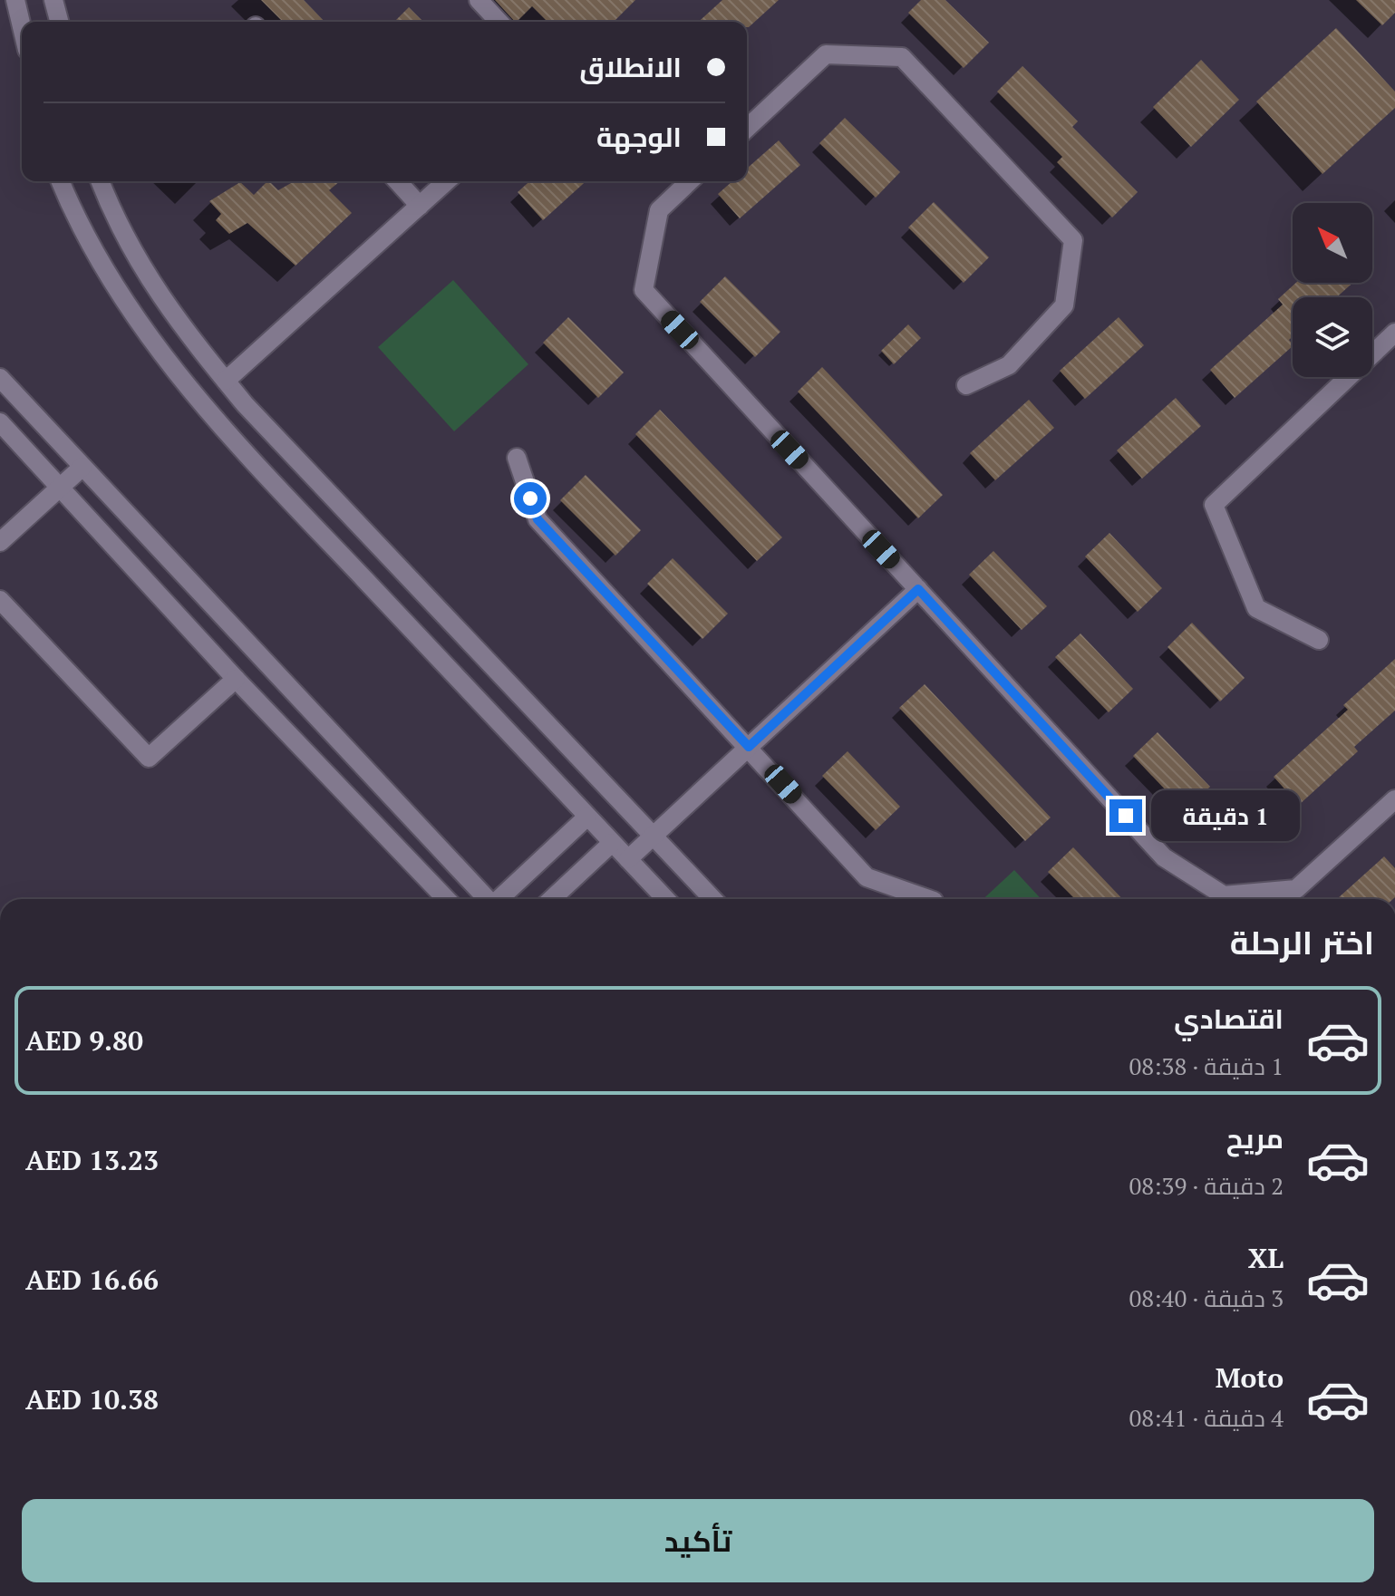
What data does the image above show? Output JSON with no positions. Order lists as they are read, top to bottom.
{
  "north": "top left",
  "page": {
    "banner": ["الانطلاق", "الوجهة"],
    "bubble": "1 دقيقة",
    "heading": "اختر الرحلة",
    "list": [
      {
        "name": "اقتصادي",
        "note": "1 دقيقة · 08:38",
        "value": "AED 9.80"
      },
      {
        "name": "مريح",
        "note": "2 دقيقة · 08:39",
        "value": "AED 13.23"
      },
      {
        "name": "XL",
        "note": "3 دقيقة · 08:40",
        "value": "AED 16.66"
      },
      {
        "name": "Moto",
        "note": "4 دقيقة · 08:41",
        "value": "AED 10.38"
      }
    ],
    "buttons": "تأكيد"
  }
}
